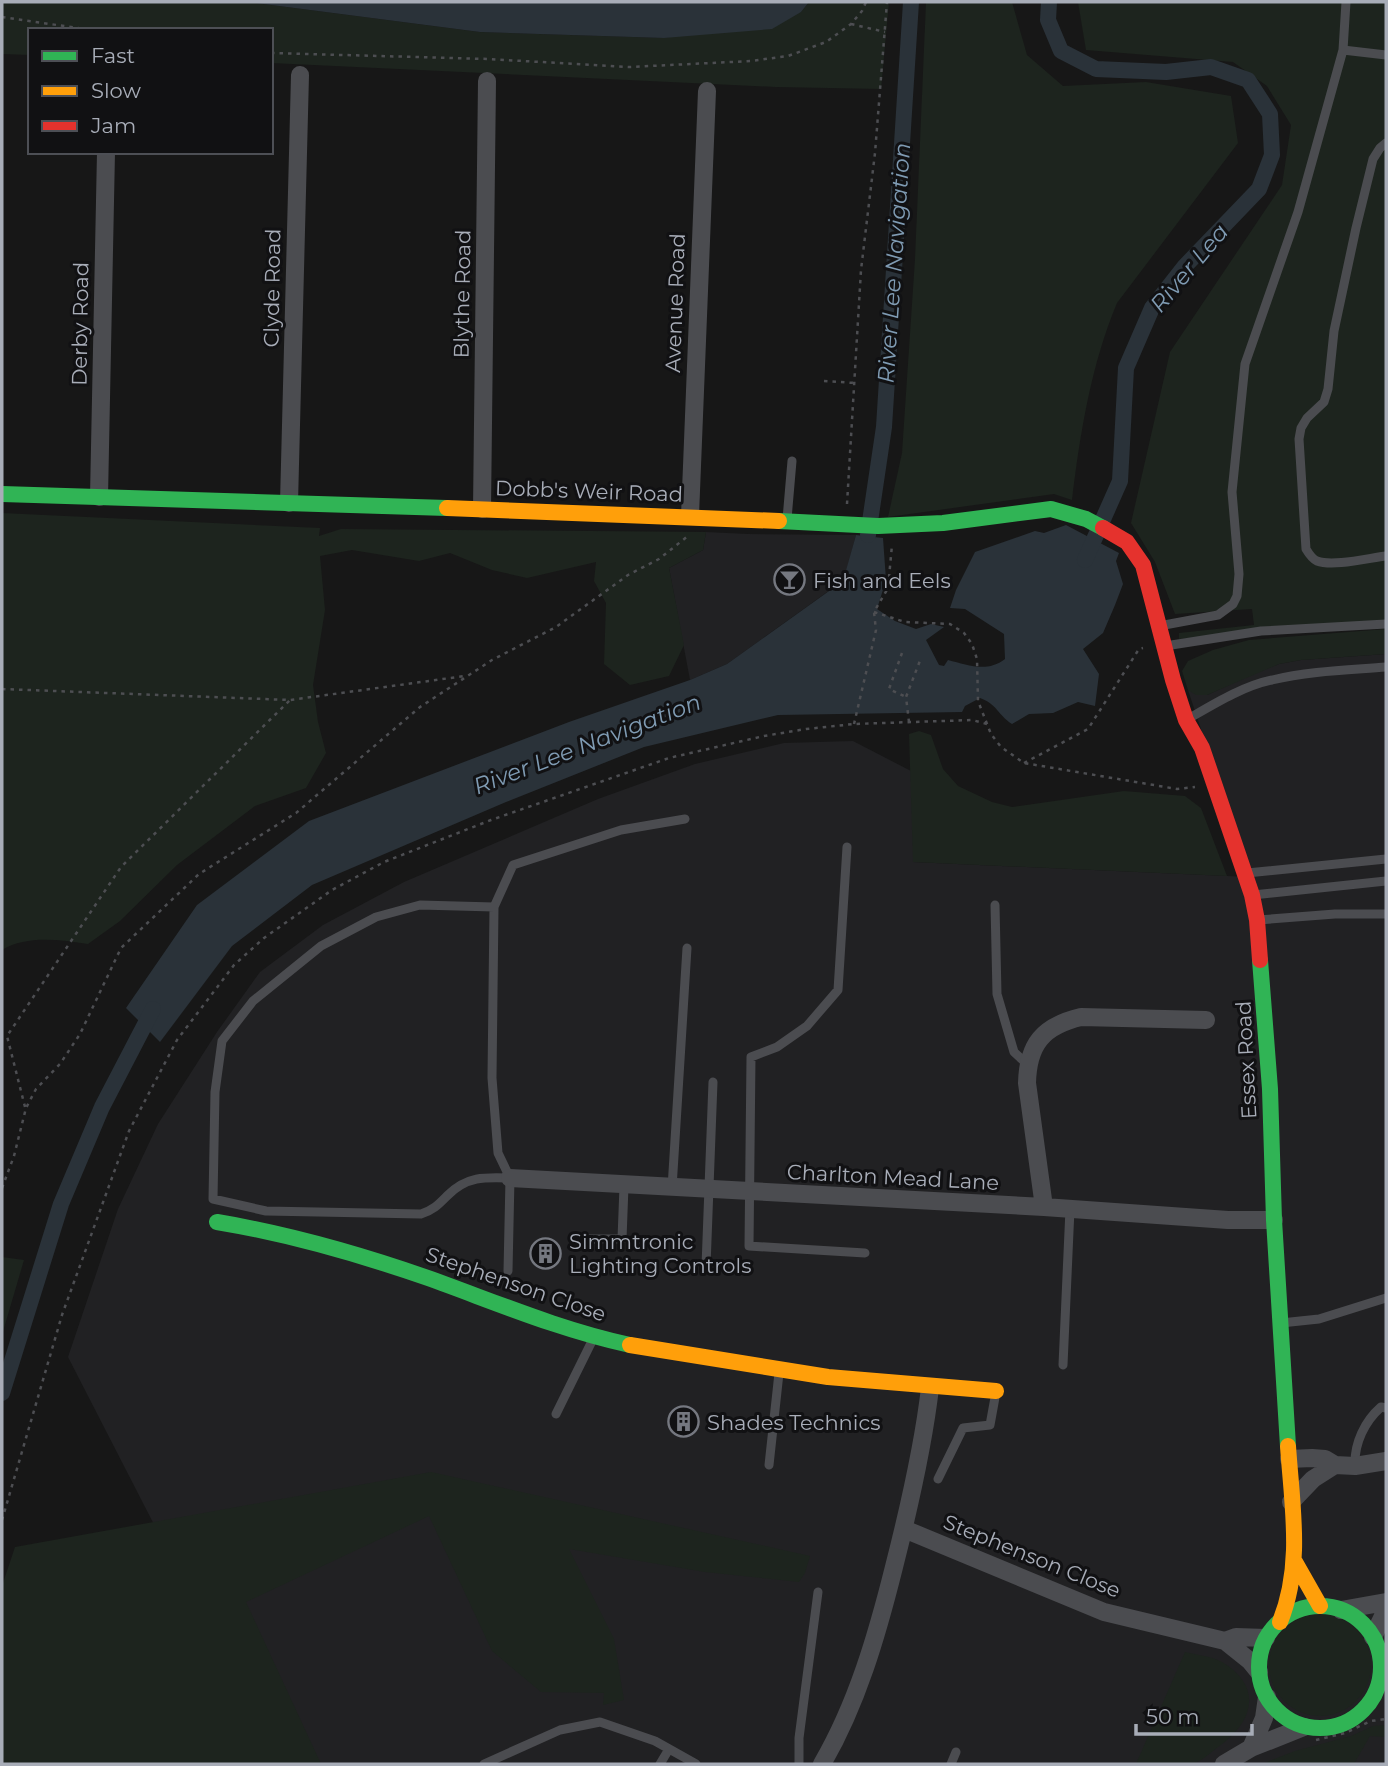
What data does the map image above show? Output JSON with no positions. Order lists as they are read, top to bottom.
{
  "streets": {
    "street": [
      "Clyde Road",
      "Blythe Road",
      "Avenue Road",
      "Derby Road",
      "Dobb's Weir Road",
      "Essex Road",
      "Charlton Mead Lane",
      "Stephenson Close"
    ]
  },
  "crossings": [
    ["Clyde Road", "Dobb's Weir Road"],
    ["Blythe Road", "Dobb's Weir Road"],
    ["Avenue Road", "Dobb's Weir Road"],
    ["Derby Road", "Dobb's Weir Road"],
    ["Dobb's Weir Road", "Essex Road"],
    ["Essex Road", "Charlton Mead Lane"],
    ["Essex Road", "Stephenson Close"]
  ],
  "water": ["River Lee Navigation", "River Lea"],
  "places": {
    "bar": ["Fish and Eels"],
    "building": ["Simmtronic Lighting Controls", "Shades Technics"]
  },
  "legend": ["Fast", "Slow", "Jam"],
  "scale_bar": "50 m"
}
